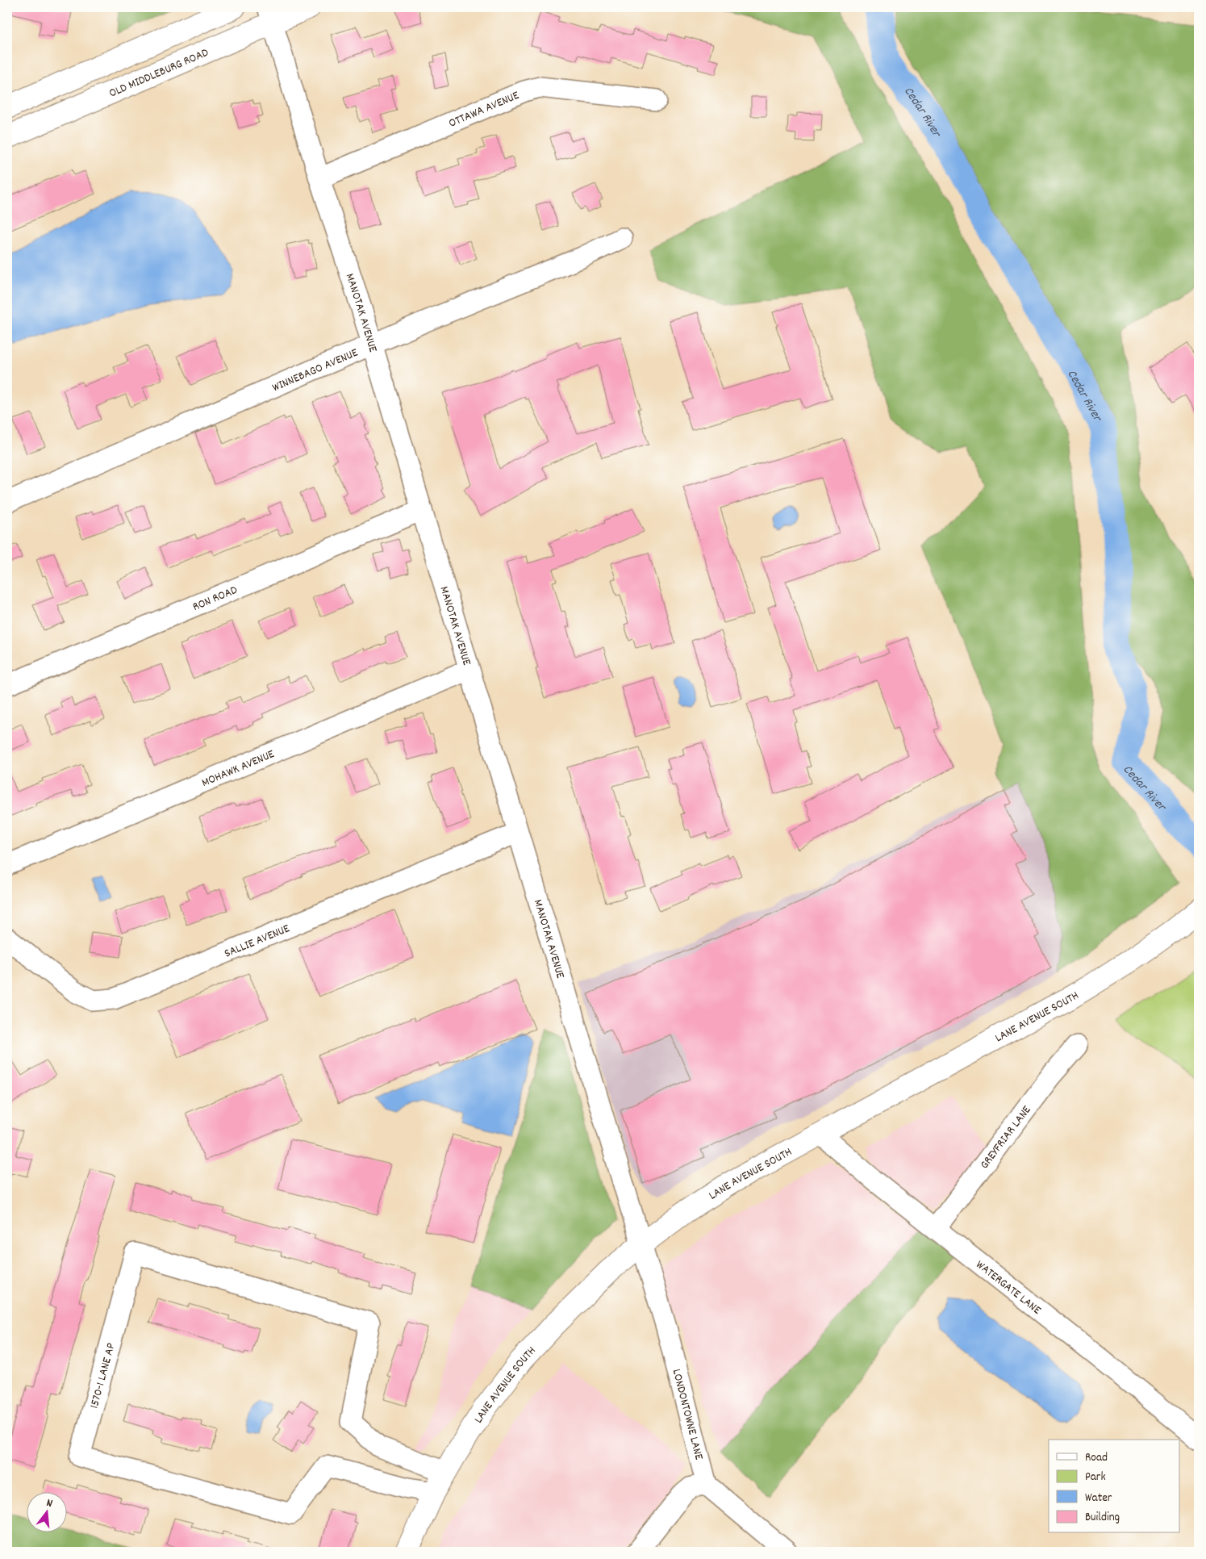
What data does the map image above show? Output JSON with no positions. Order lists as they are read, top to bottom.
{
  "streets": {
    "main road": ["OLD MIDDLEBURG ROAD", "LANE AVENUE SOUTH"],
    "street": [
      "OTTAWA AVENUE",
      "MANOTAK AVENUE",
      "WINNEBAGO AVENUE",
      "RON ROAD",
      "MOHAWK AVENUE",
      "SALLIE AVENUE",
      "GREYFRIAR LANE",
      "WATERGATE LANE",
      "1570-1 LANE AP",
      "LONDONTOWNE LANE"
    ]
  },
  "crossings": [
    ["OLD MIDDLEBURG ROAD", "MANOTAK AVENUE"],
    ["OTTAWA AVENUE", "MANOTAK AVENUE"],
    ["MANOTAK AVENUE", "WINNEBAGO AVENUE"],
    ["MANOTAK AVENUE", "RON ROAD"],
    ["MANOTAK AVENUE", "MOHAWK AVENUE"],
    ["MANOTAK AVENUE", "SALLIE AVENUE"],
    ["MANOTAK AVENUE", "LANE AVENUE SOUTH"],
    ["MANOTAK AVENUE", "LONDONTOWNE LANE"],
    ["LANE AVENUE SOUTH", "WATERGATE LANE"],
    ["LANE AVENUE SOUTH", "1570-1 LANE AP"],
    ["LANE AVENUE SOUTH", "LONDONTOWNE LANE"],
    ["GREYFRIAR LANE", "WATERGATE LANE"]
  ],
  "water": ["Cedar River"],
  "legend": [
    "Road",
    "Park",
    "Water",
    "Building"
  ],
  "north": "top"
}
